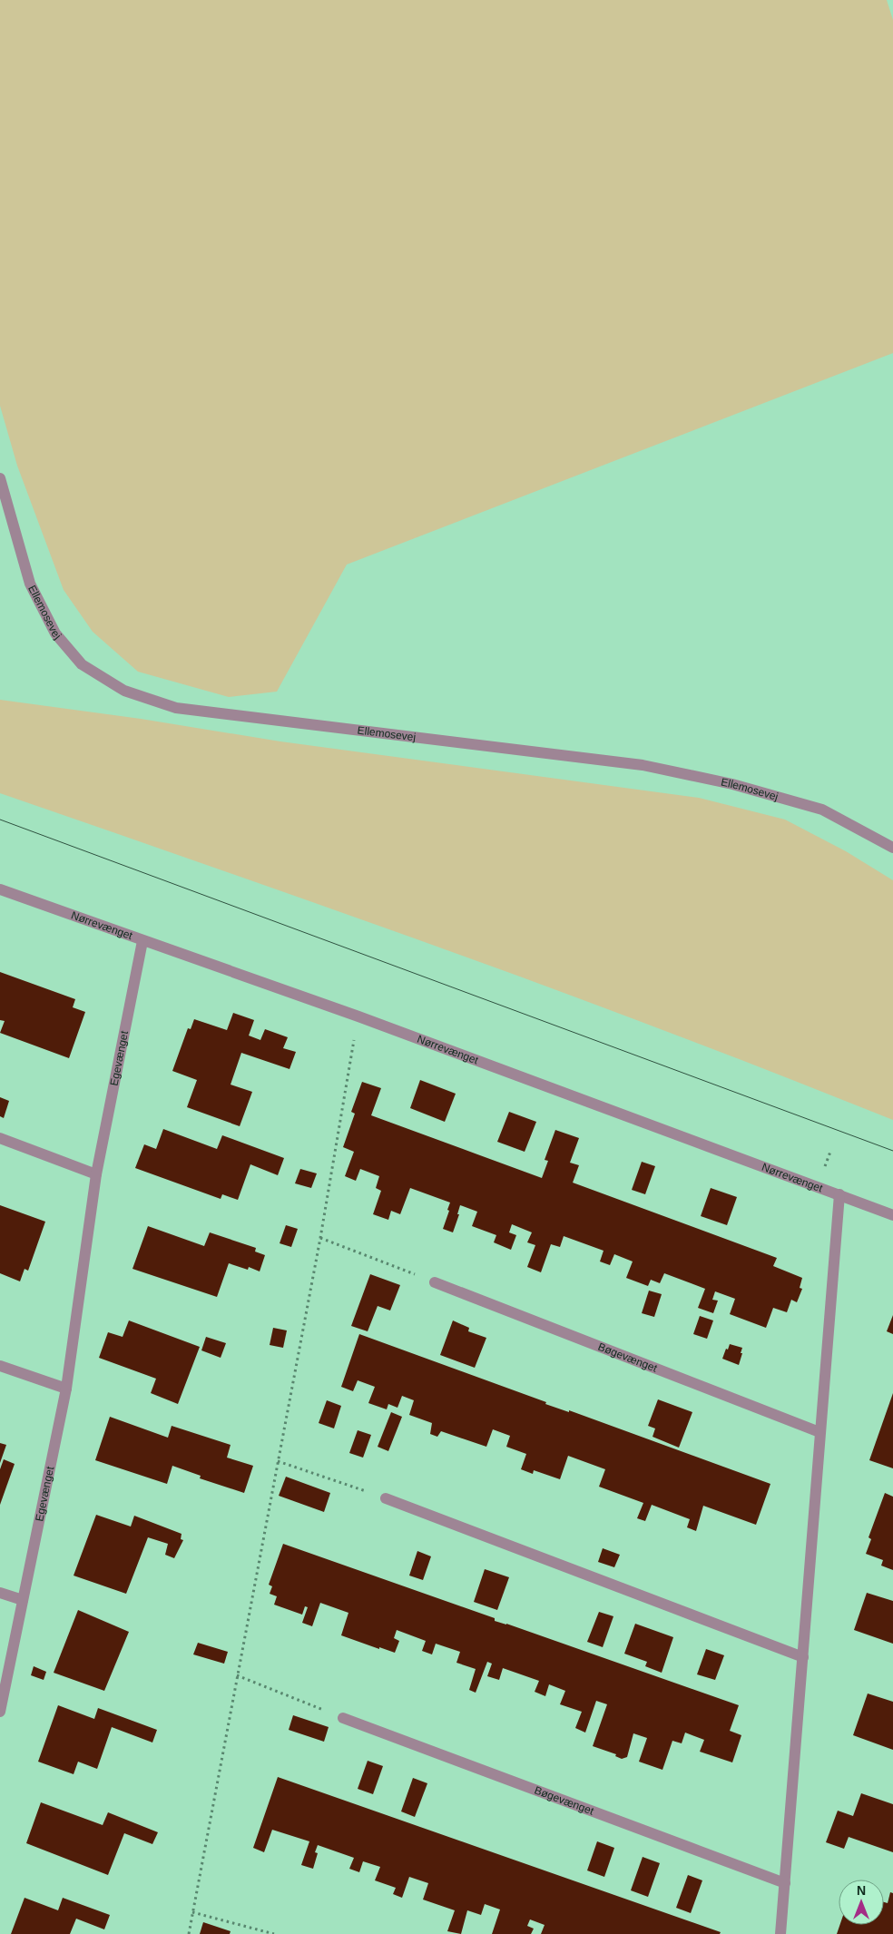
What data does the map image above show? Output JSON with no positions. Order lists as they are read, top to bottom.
{
  "streets": {
    "street": [
      "Ellemosevej",
      "Nørrevænget",
      "Egevænget",
      "Bøgevænget"
    ]
  },
  "crossings": [
    ["Nørrevænget", "Egevænget"]
  ],
  "north": "top"
}
